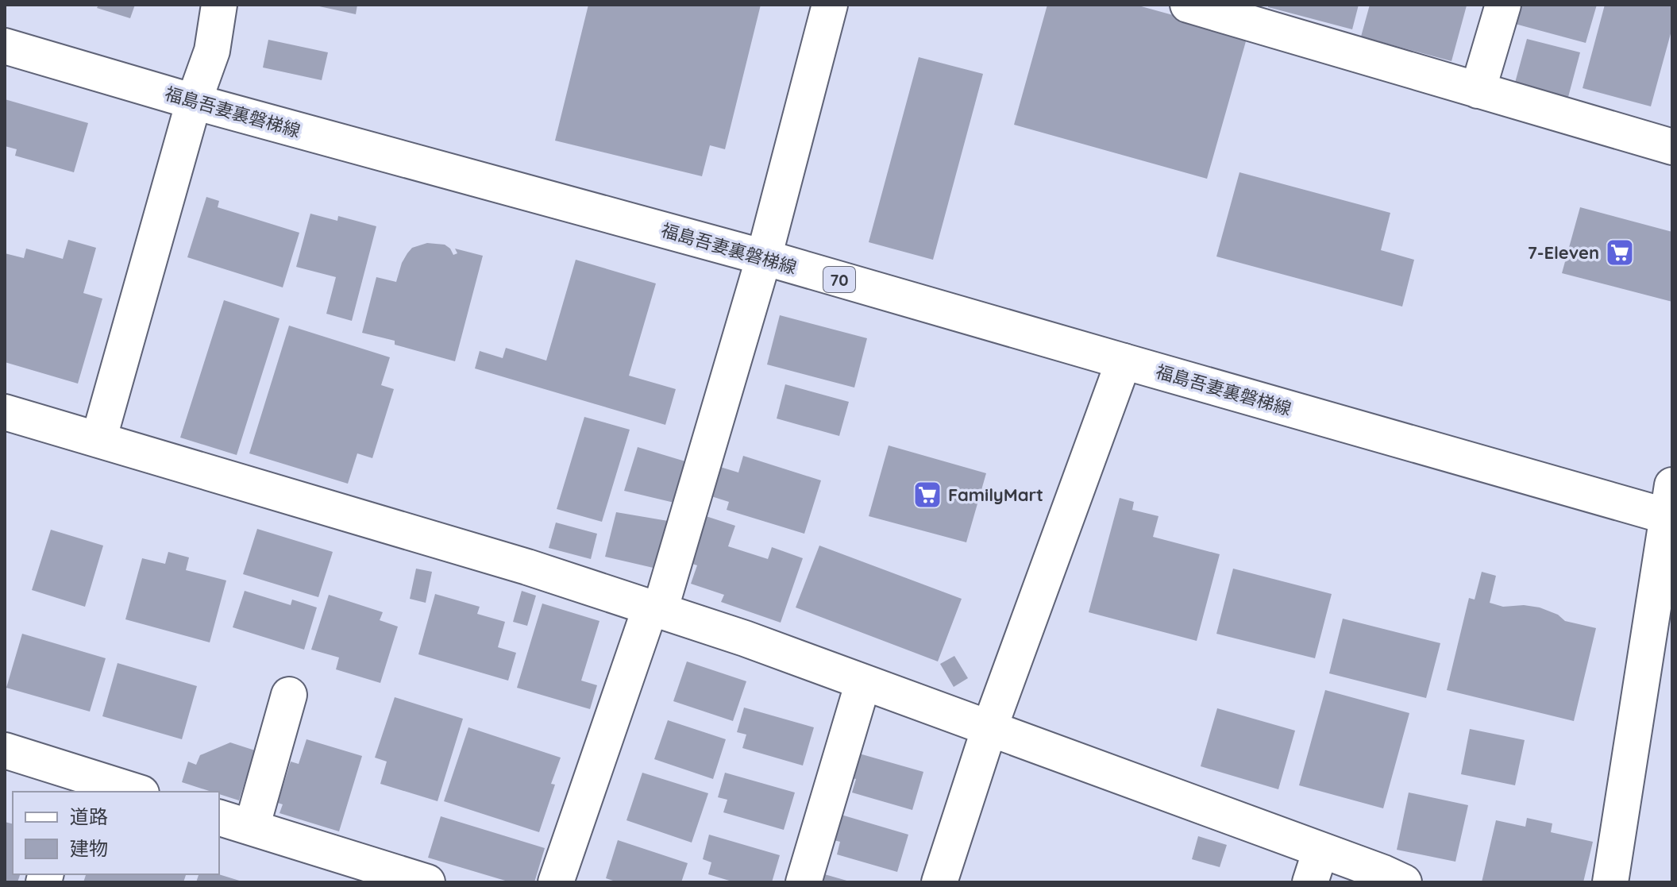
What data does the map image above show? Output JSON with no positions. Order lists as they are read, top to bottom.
{
  "streets": {
    "street": ["福島吾妻裏磐梯線", "70"]
  },
  "places": {
    "supermarket": ["7-Eleven", "FamilyMart"]
  },
  "legend": ["道路", "建物"]
}
